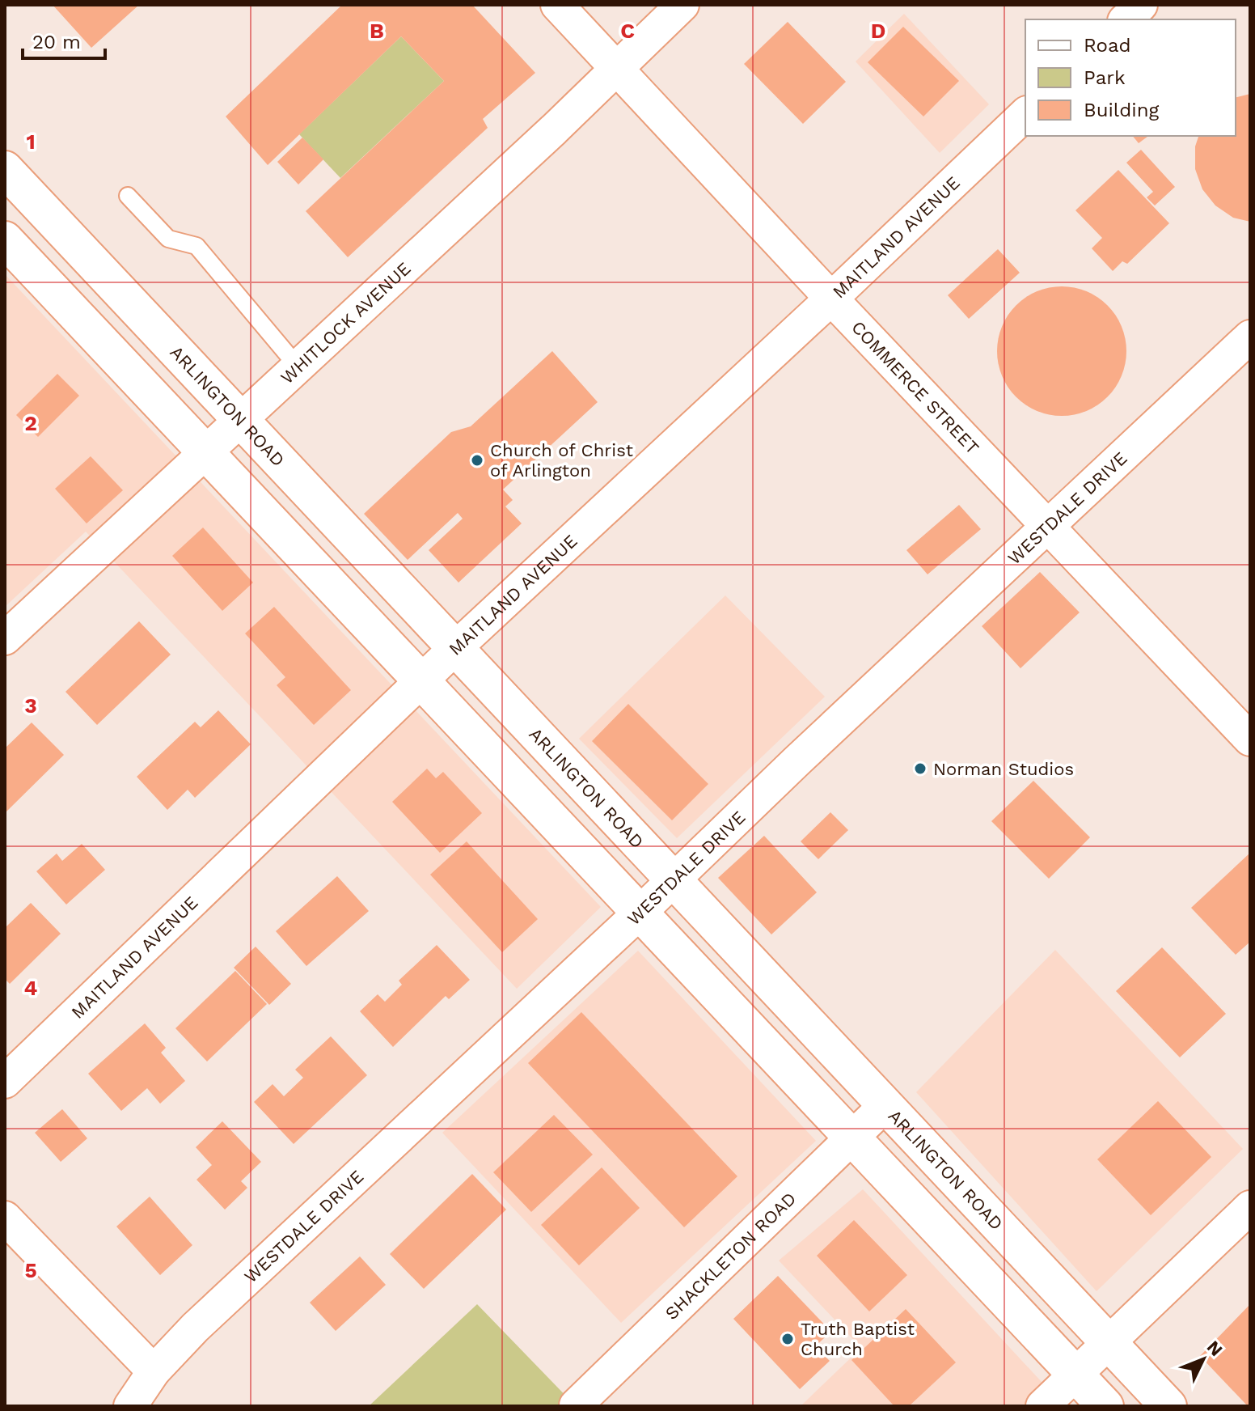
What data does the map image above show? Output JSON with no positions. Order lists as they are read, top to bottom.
{
  "streets": {
    "main road": ["ARLINGTON ROAD"],
    "street": [
      "MAITLAND AVENUE",
      "WHITLOCK AVENUE",
      "COMMERCE STREET",
      "WESTDALE DRIVE",
      "SHACKLETON ROAD"
    ]
  },
  "crossings": [
    ["MAITLAND AVENUE", "COMMERCE STREET"],
    ["MAITLAND AVENUE", "ARLINGTON ROAD"],
    ["WHITLOCK AVENUE", "COMMERCE STREET"],
    ["WHITLOCK AVENUE", "ARLINGTON ROAD"],
    ["COMMERCE STREET", "WESTDALE DRIVE"],
    ["ARLINGTON ROAD", "WESTDALE DRIVE"],
    ["ARLINGTON ROAD", "SHACKLETON ROAD"]
  ],
  "places": ["Church of Christ of Arlington", "Norman Studios", "Truth Baptist Church"],
  "legend": ["Road", "Park", "Building"],
  "scale_bar": "20 m",
  "north": "top right",
  "grid": {
    "columns": ["B", "C", "D"],
    "rows": [
      "1",
      "2",
      "3",
      "4",
      "5"
    ]
  }
}
